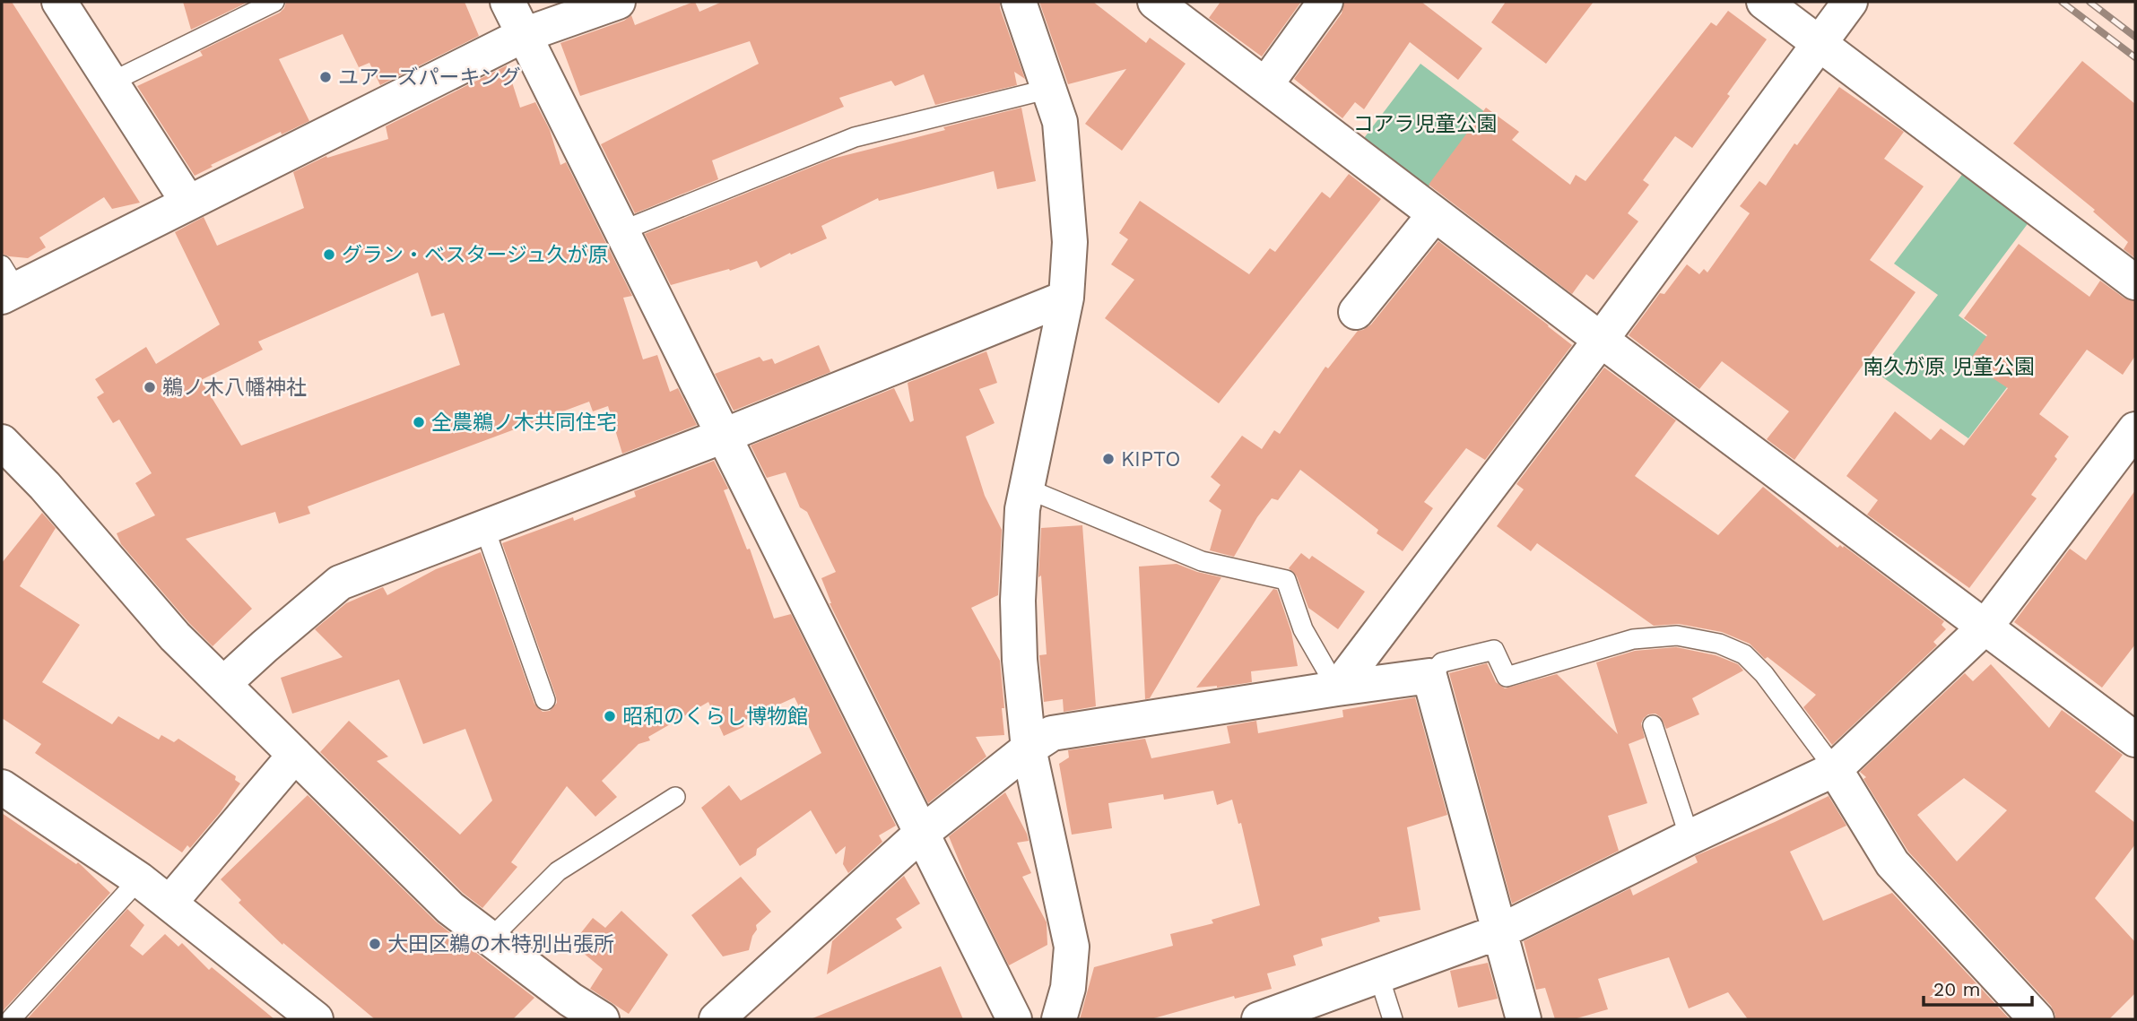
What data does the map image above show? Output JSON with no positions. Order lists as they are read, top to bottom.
{
  "parks": ["コアラ児童公園", "南久が原 児童公園"],
  "places": [
    "ユアーズパーキング",
    "グラン・ベスタージュ久が原",
    "鵜ノ木八幡神社",
    "全農鵜ノ木共同住宅",
    "KIPTO",
    "昭和のくらし博物館",
    "大田区鵜の木特別出張所"
  ],
  "scale_bar": "20 m"
}
